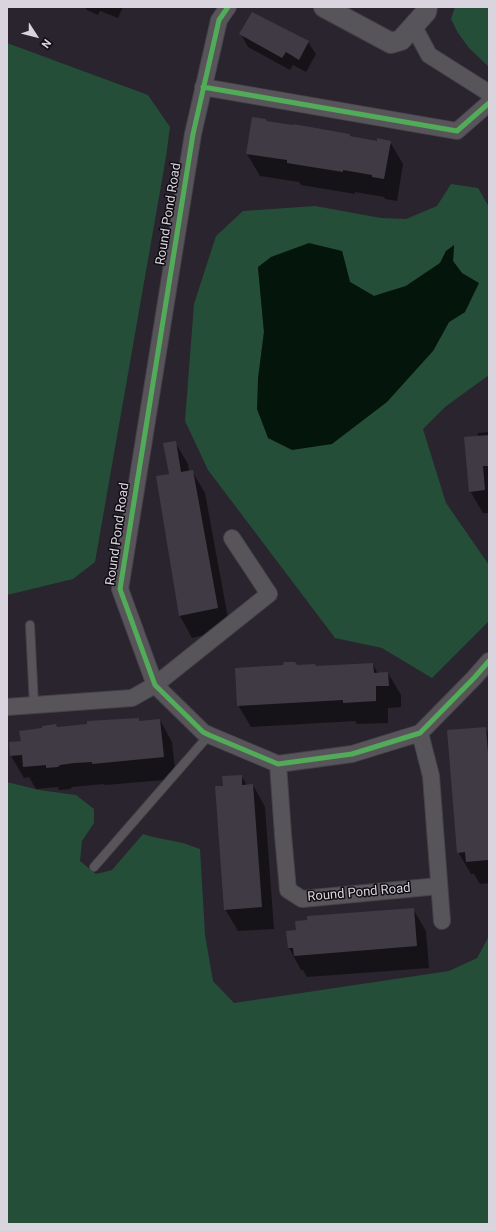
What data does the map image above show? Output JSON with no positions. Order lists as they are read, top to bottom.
{
  "streets": {
    "street": ["Round Pond Road"]
  },
  "north": "bottom right"
}
